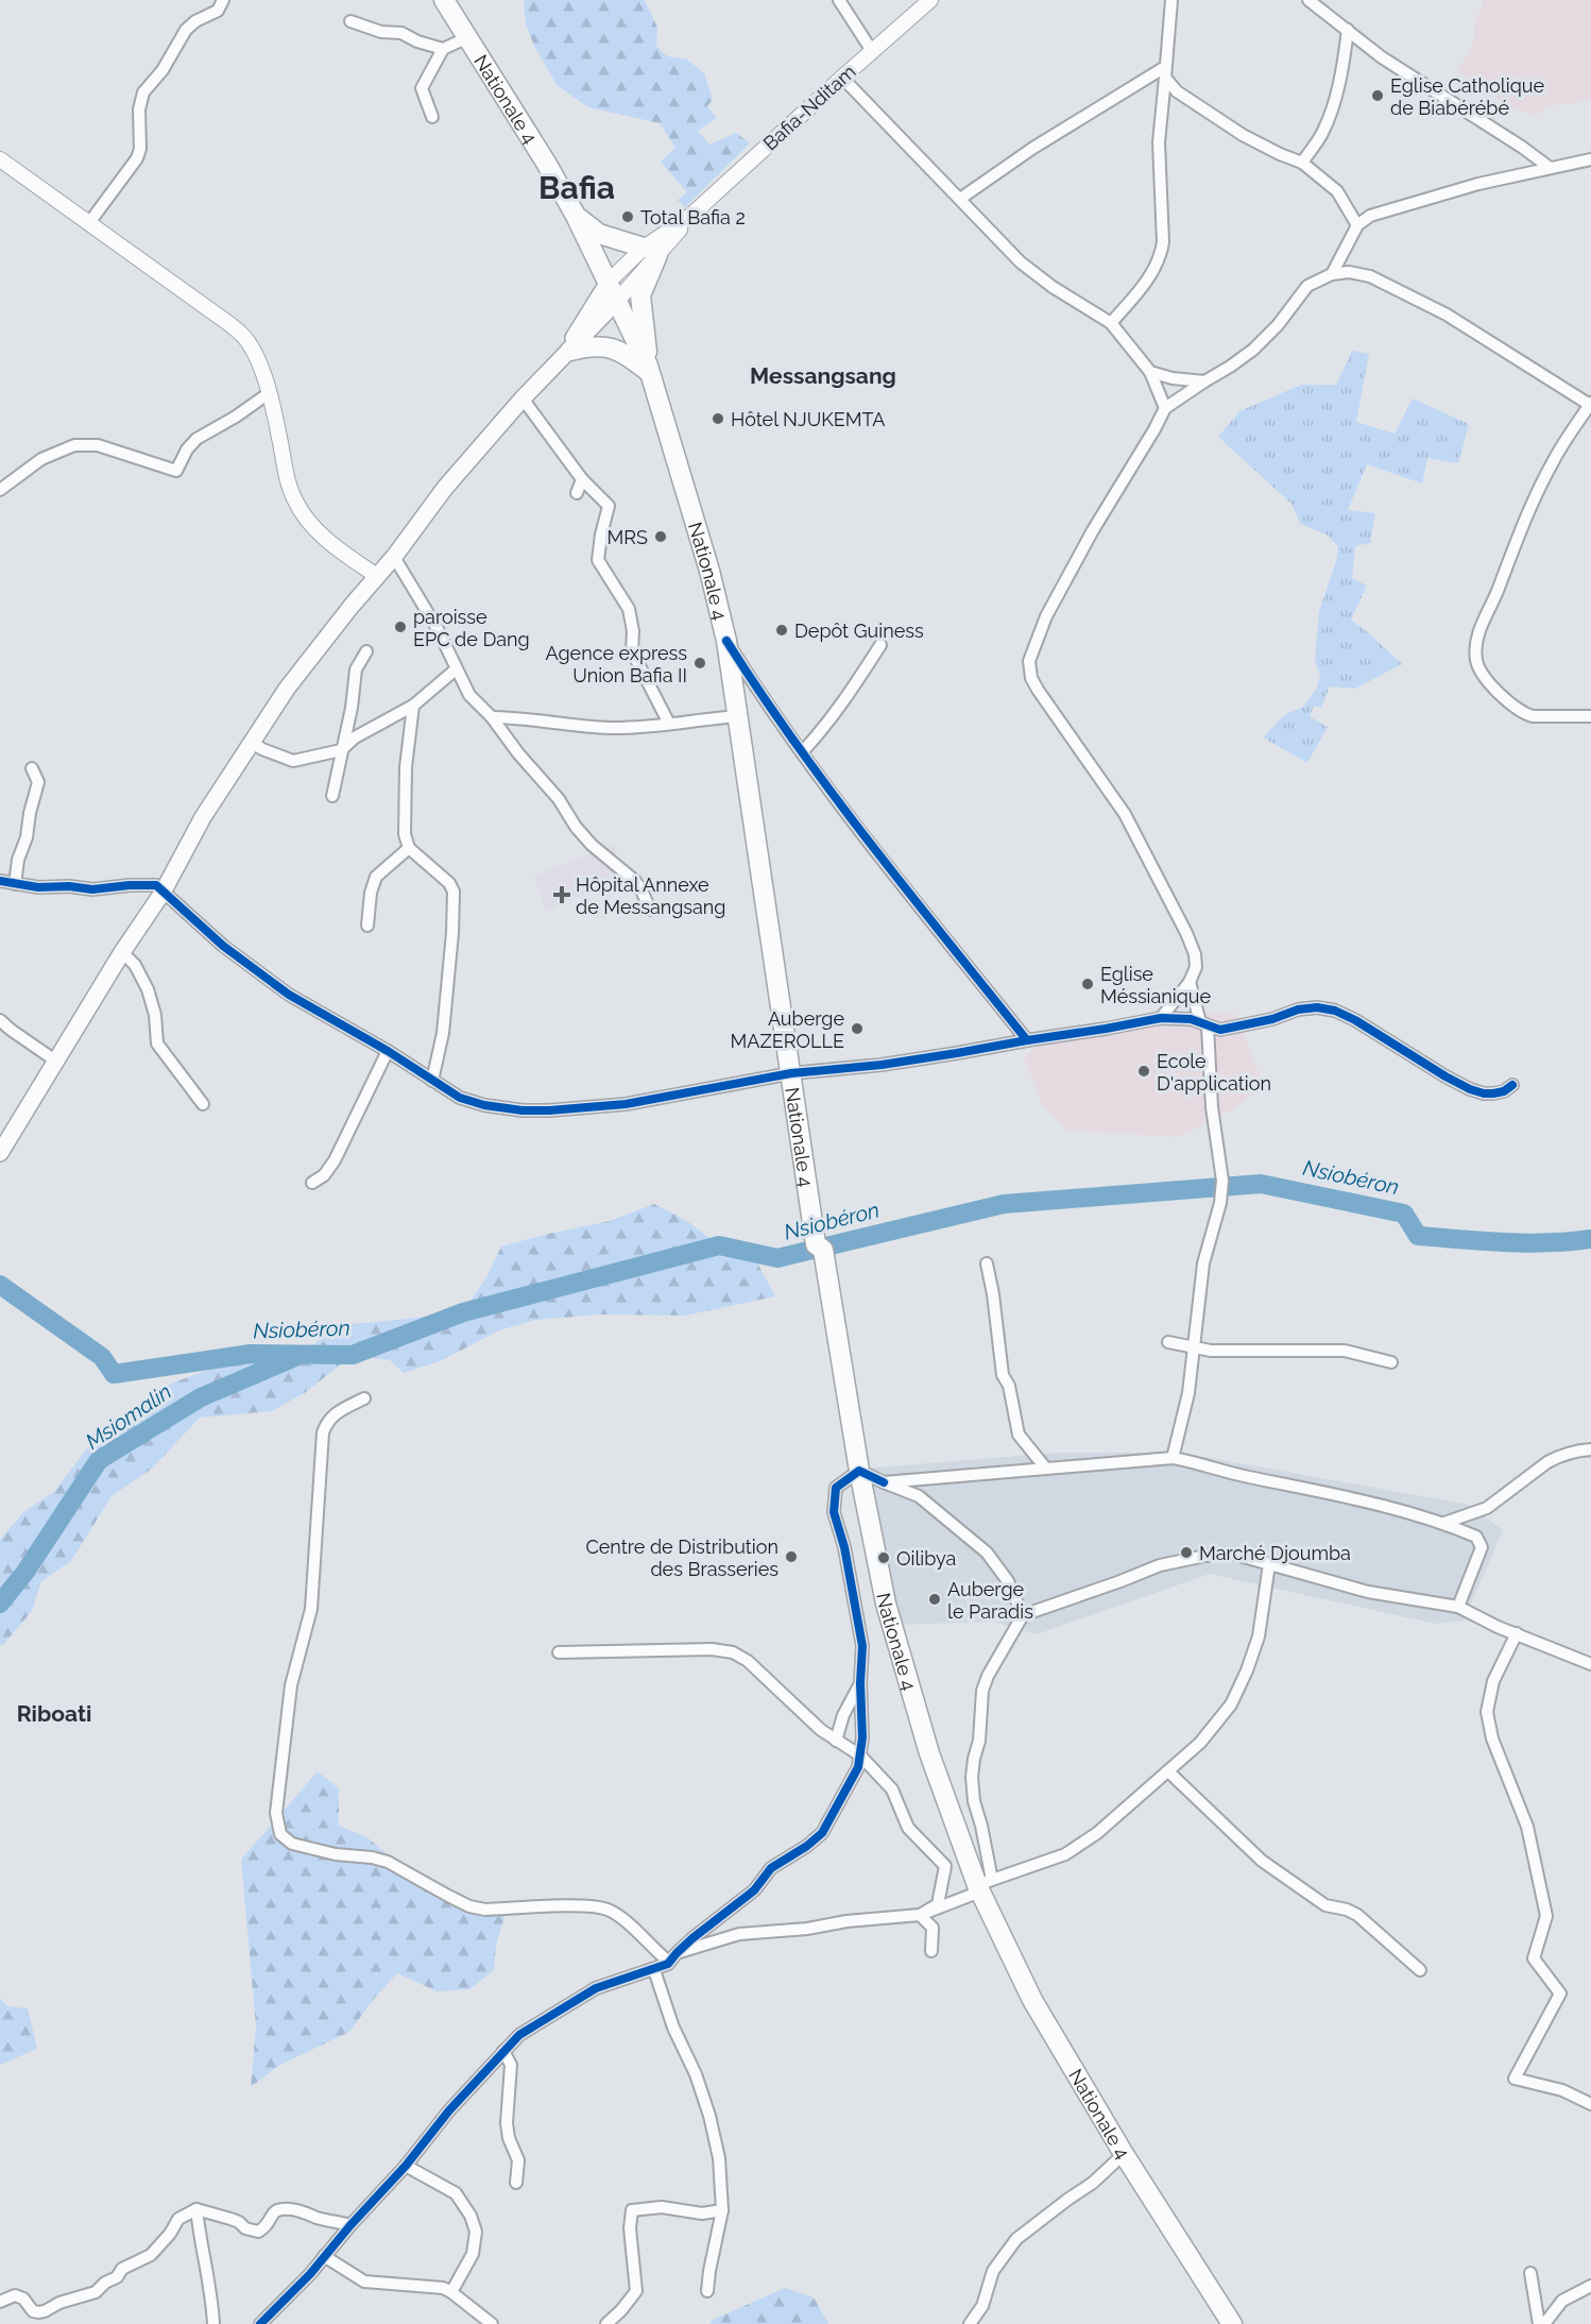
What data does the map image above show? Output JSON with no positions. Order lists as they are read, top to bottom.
{
  "streets": {
    "highway": ["Nationale 4"],
    "street": ["Bafia-Nditam"]
  },
  "districts": ["Bafia", "Messangsang", "Riboati"],
  "water": ["Nsiobéron", "Msiomalin"],
  "places": {
    "other": [
      "Eglise Catholique de Biabérébé",
      "Total Bafia 2",
      "Hôtel NJUKEMTA",
      "MRS",
      "paroisse EPC de Dang",
      "Depôt Guiness",
      "Agence express Union Bafia II",
      "Eglise Méssianique",
      "Auberge MAZEROLLE",
      "Ecole D'application",
      "Marché Djoumba",
      "Centre de Distribution des Brasseries",
      "Oilibya",
      "Auberge le Paradis"
    ],
    "health": ["Hôpital Annexe de Messangsang"]
  }
}
